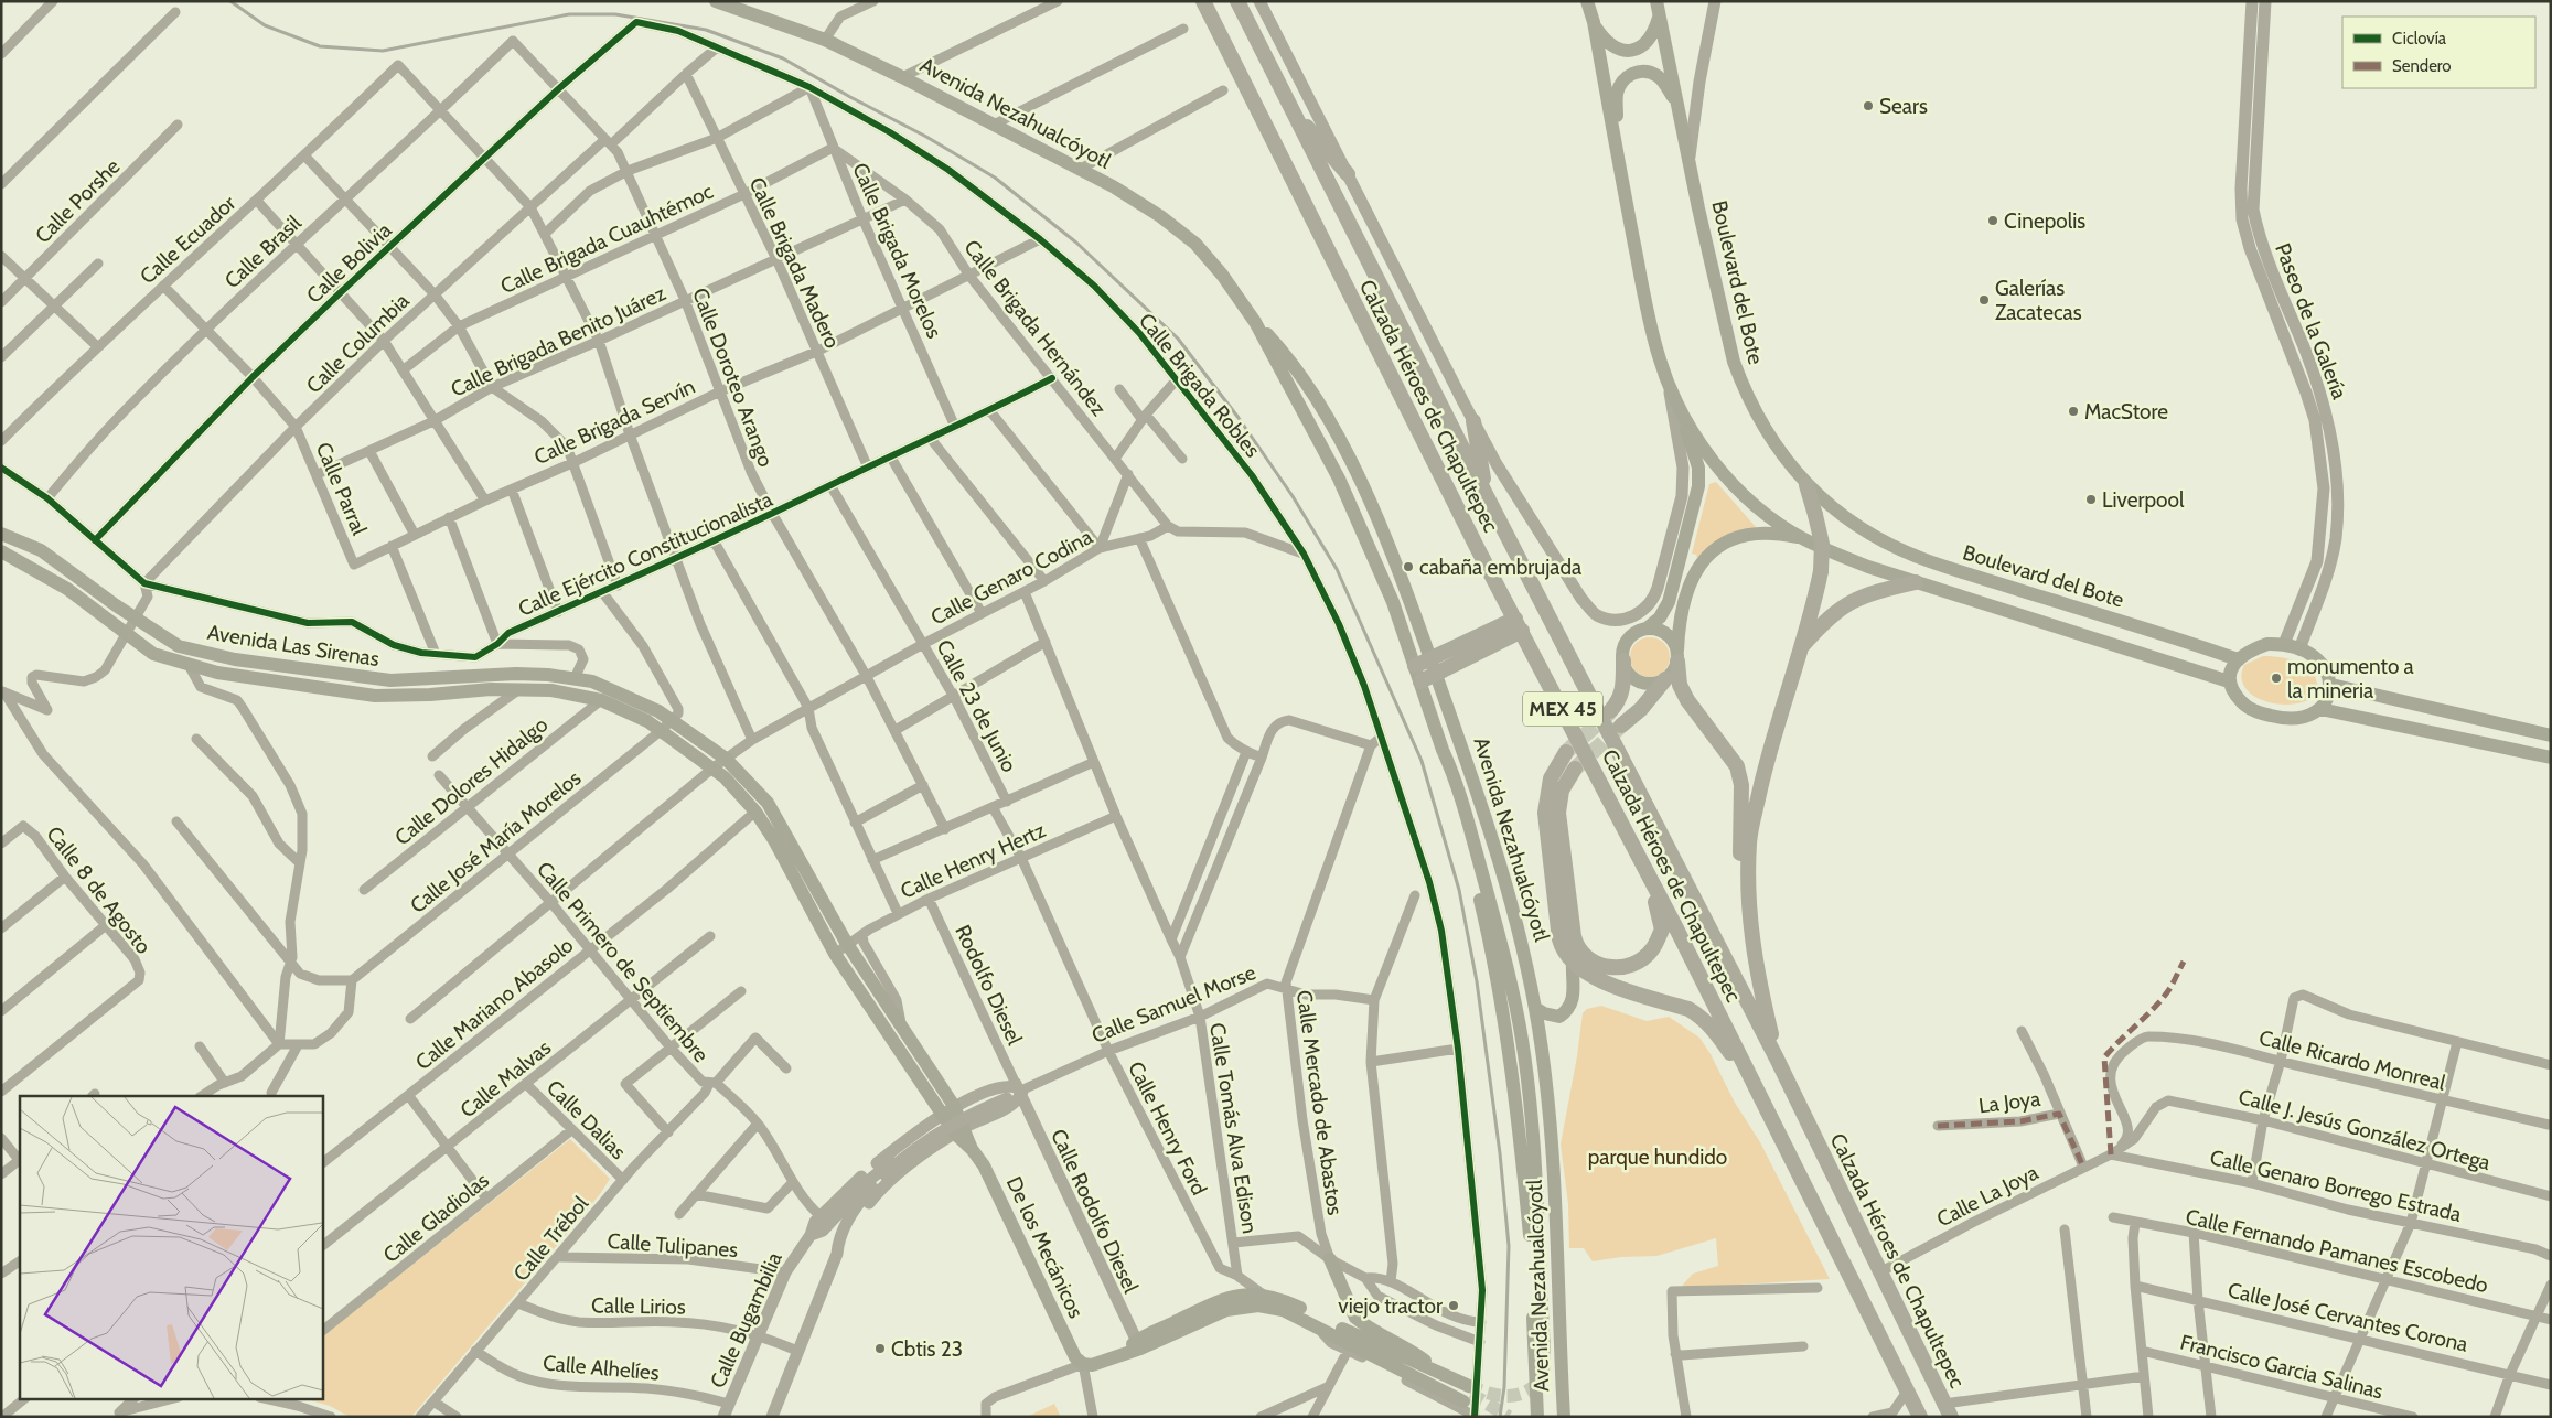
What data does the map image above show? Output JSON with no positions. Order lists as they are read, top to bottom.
{
  "streets": {
    "main road": [
      "Avenida Nezahualcóyotl",
      "Boulevard del Bote",
      "Calzada Héroes de Chapultepec",
      "Avenida Las Sirenas",
      "MEX 45",
      "De los Mecánicos"
    ],
    "street": [
      "Calle Porshe",
      "Calle Brigada Cuauhtémoc",
      "Calle Ecuador",
      "Calle Brigada Morelos",
      "Calle Brasil",
      "Calle Bolivia",
      "Calle Brigada Madero",
      "Paseo de la Galería",
      "Calle Brigada Hernández",
      "Calle Brigada Benito Juárez",
      "Calle Columbia",
      "Calle Doroteo Arango",
      "Calle Brigada Robles",
      "Calle Brigada Servín",
      "Calle Parral",
      "Calle Ejército Constitucionalista",
      "Calle Genaro Codina",
      "Calle 23 de Junio",
      "Calle Dolores Hidalgo",
      "Calle José María Morelos",
      "Calle Henry Hertz",
      "Calle 8 de Agosto",
      "Calle Primero de Septiembre",
      "Rodolfo Diesel",
      "Calle Mariano Abasolo",
      "Calle Samuel Morse",
      "Calle Ricardo Monreal",
      "Calle Malvas",
      "La Joya",
      "Calle Mercado de Abastos",
      "Calle Dalias",
      "Calle Henry Ford",
      "Calle Tomás Alva Edison",
      "Calle J. Jesús González Ortega",
      "Calle Genaro Borrego Estrada",
      "Calle La Joya",
      "Calle Rodolfo Diesel",
      "Calle Gladiolas",
      "Calle Trébol",
      "Calle Tulipanes",
      "Calle Fernando Pamanes Escobedo",
      "Calle Lirios",
      "Calle José Cervantes Corona",
      "Calle Bugambilia",
      "Francisco Garcia Salinas",
      "Calle Alhelíes"
    ]
  },
  "crossings": [
    ["Calle Brigada Cuauhtémoc", "Calle Brigada Morelos"],
    ["Calle Brigada Cuauhtémoc", "Calle Brigada Madero"],
    ["Calle Brigada Cuauhtémoc", "Calle Brigada Hernández"],
    ["Calle Brigada Cuauhtémoc", "Calle Doroteo Arango"],
    ["Calle Ecuador", "Calle Brasil"],
    ["Calle Ecuador", "Calle Parral"],
    ["Calle Brigada Morelos", "Calle Brigada Hernández"],
    ["Calle Brigada Morelos", "Calle Brigada Benito Juárez"],
    ["Calle Brigada Morelos", "Calle Brigada Robles"],
    ["Calle Brigada Morelos", "Calle Brigada Servín"],
    ["Calle Brigada Morelos", "Calle Ejército Constitucionalista"],
    ["Calle Brasil", "Calle Doroteo Arango"],
    ["Calle Brasil", "Calle Parral"],
    ["Calle Bolivia", "Calle Doroteo Arango"],
    ["Calle Bolivia", "Calle Brigada Robles"],
    ["Calle Bolivia", "Calle Parral"],
    ["Calle Brigada Madero", "Calle Brigada Benito Juárez"],
    ["Calle Brigada Madero", "Calle Columbia"],
    ["Calle Brigada Madero", "Calle Brigada Servín"],
    ["Calle Brigada Madero", "Calle Ejército Constitucionalista"],
    ["Boulevard del Bote", "Paseo de la Galería"],
    ["Calle Brigada Hernández", "Calle Brigada Benito Juárez"],
    ["Calle Brigada Hernández", "Calle Brigada Servín"],
    ["Calle Brigada Hernández", "Calle Ejército Constitucionalista"],
    ["Calle Brigada Hernández", "Calle Genaro Codina"],
    ["Calle Brigada Benito Juárez", "Calle Doroteo Arango"],
    ["Calle Brigada Benito Juárez", "Calle Parral"],
    ["Calle Columbia", "Calle Doroteo Arango"],
    ["Calle Columbia", "Calle Brigada Robles"],
    ["Calle Columbia", "Calle Parral"],
    ["Calle Columbia", "Calle Ejército Constitucionalista"],
    ["Calle Doroteo Arango", "Calle Brigada Servín"],
    ["Calle Doroteo Arango", "Calle Ejército Constitucionalista"],
    ["Calle Doroteo Arango", "Calle Genaro Codina"],
    ["Calle Brigada Robles", "Calle Brigada Servín"],
    ["Calzada Héroes de Chapultepec", "Calle La Joya"],
    ["Calle Brigada Servín", "Calle Parral"],
    ["Calle Ejército Constitucionalista", "Calle 23 de Junio"],
    ["Calle Genaro Codina", "Avenida Las Sirenas"],
    ["Calle Genaro Codina", "Calle 23 de Junio"],
    ["Calle Genaro Codina", "Calle Primero de Septiembre"],
    ["Calle Genaro Codina", "Calle Tomás Alva Edison"],
    ["Avenida Las Sirenas", "Calle Dolores Hidalgo"],
    ["Avenida Las Sirenas", "Calle José María Morelos"],
    ["Avenida Las Sirenas", "Calle Henry Hertz"],
    ["Avenida Las Sirenas", "Calle Mariano Abasolo"],
    ["Avenida Las Sirenas", "De los Mecánicos"],
    ["Calle Dolores Hidalgo", "Calle Primero de Septiembre"],
    ["Calle José María Morelos", "Calle Primero de Septiembre"],
    ["Calle Henry Hertz", "Rodolfo Diesel"],
    ["Calle Henry Hertz", "Calle Henry Ford"],
    ["Calle Henry Hertz", "Calle Tomás Alva Edison"],
    ["Calle Primero de Septiembre", "Calle Mariano Abasolo"],
    ["Calle Primero de Septiembre", "Calle Samuel Morse"],
    ["Calle Primero de Septiembre", "Calle Malvas"],
    ["Calle Primero de Septiembre", "Calle Trébol"],
    ["Calle Primero de Septiembre", "Calle Bugambilia"],
    ["Rodolfo Diesel", "Calle Samuel Morse"],
    ["Rodolfo Diesel", "Calle Rodolfo Diesel"],
    ["Calle Samuel Morse", "Calle Mercado de Abastos"],
    ["Calle Samuel Morse", "Calle Henry Ford"],
    ["Calle Samuel Morse", "Calle Tomás Alva Edison"],
    ["Calle Samuel Morse", "Calle Rodolfo Diesel"],
    ["Calle Samuel Morse", "Calle Bugambilia"],
    ["Calle Ricardo Monreal", "Calle Genaro Borrego Estrada"],
    ["Calle Ricardo Monreal", "Calle La Joya"],
    ["Calle Malvas", "Calle Dalias"],
    ["La Joya", "Calle La Joya"],
    ["Calle Dalias", "Calle Gladiolas"],
    ["Calle Dalias", "Calle Trébol"],
    ["Calle Henry Ford", "Calle Tomás Alva Edison"],
    ["Calle J. Jesús González Ortega", "Calle La Joya"],
    ["Calle Genaro Borrego Estrada", "Calle La Joya"],
    ["Calle Trébol", "Calle Tulipanes"],
    ["Calle Trébol", "Calle Lirios"],
    ["Calle Trébol", "Calle Alhelíes"],
    ["Calle Tulipanes", "Calle Bugambilia"],
    ["Calle Lirios", "Calle Bugambilia"],
    ["Calle Bugambilia", "Calle Alhelíes"]
  ],
  "parks": ["parque hundido"],
  "places": [
    "Sears",
    "Cinepolis",
    "Galerías Zacatecas",
    "MacStore",
    "Liverpool",
    "cabaña embrujada",
    "monumento a la mineria",
    "viejo tractor",
    "Cbtis 23"
  ],
  "legend": ["Ciclovía", "Sendero"]
}
